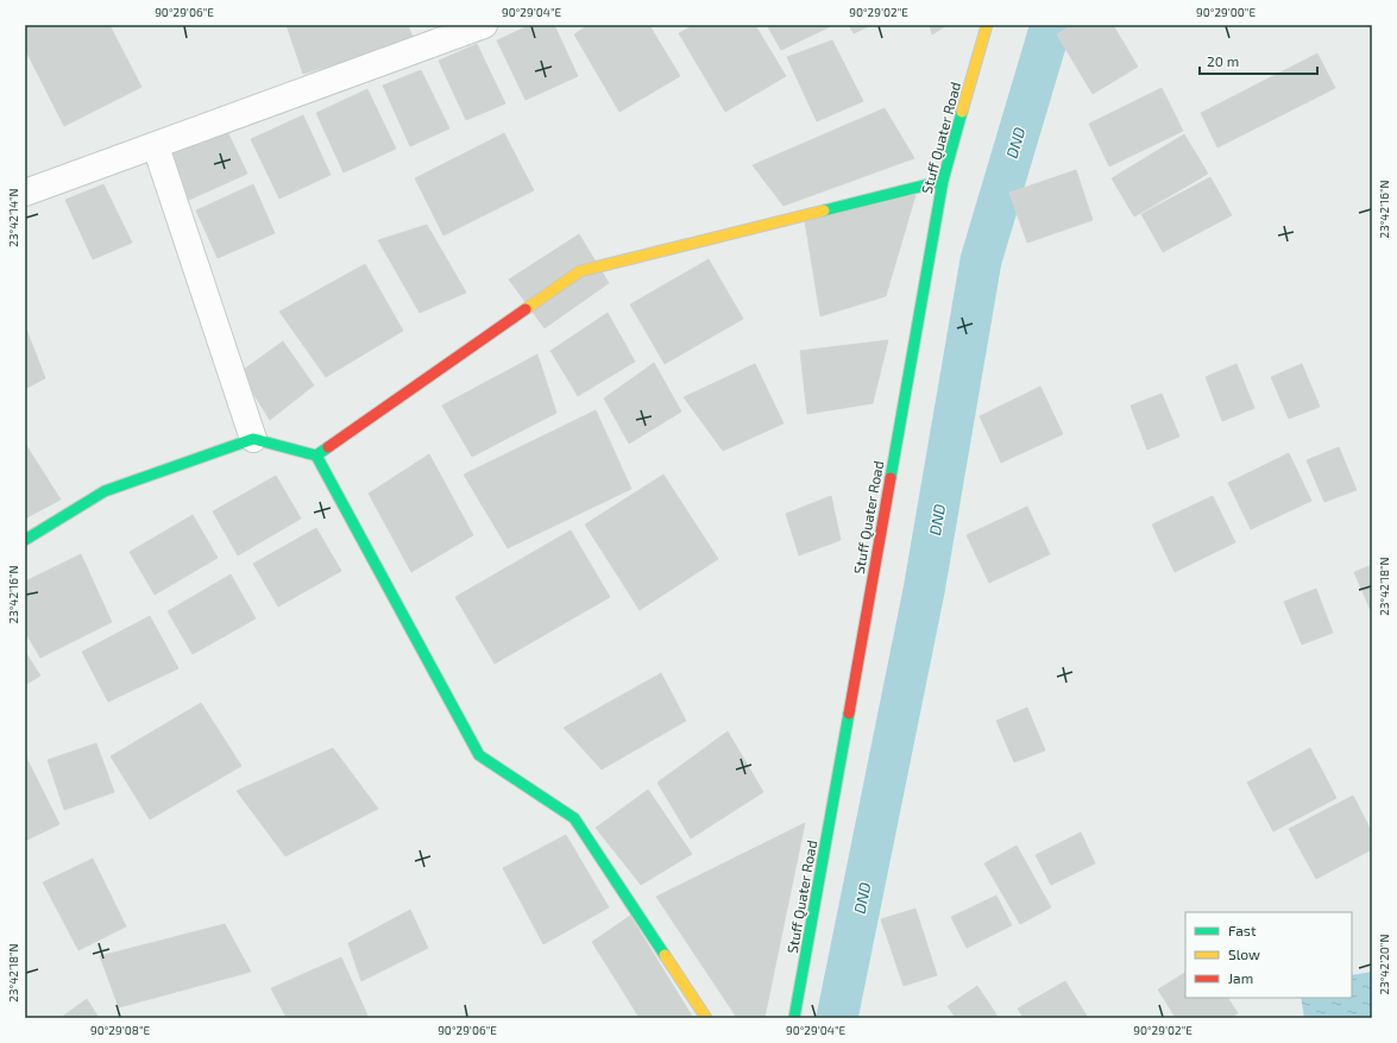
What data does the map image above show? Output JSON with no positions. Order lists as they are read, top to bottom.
{
  "streets": {
    "street": ["Stuff Quater Road"]
  },
  "water": ["DND"],
  "legend": ["Fast", "Slow", "Jam"],
  "scale_bar": "20 m",
  "coordinates": [
    "90°29'06\"E",
    "90°29'04\"E",
    "90°29'02\"E",
    "90°29'00\"E",
    "23°42'16\"N",
    "23°42'14\"N",
    "23°42'18\"N",
    "23°42'20\"N",
    "90°29'08\"E"
  ]
}
